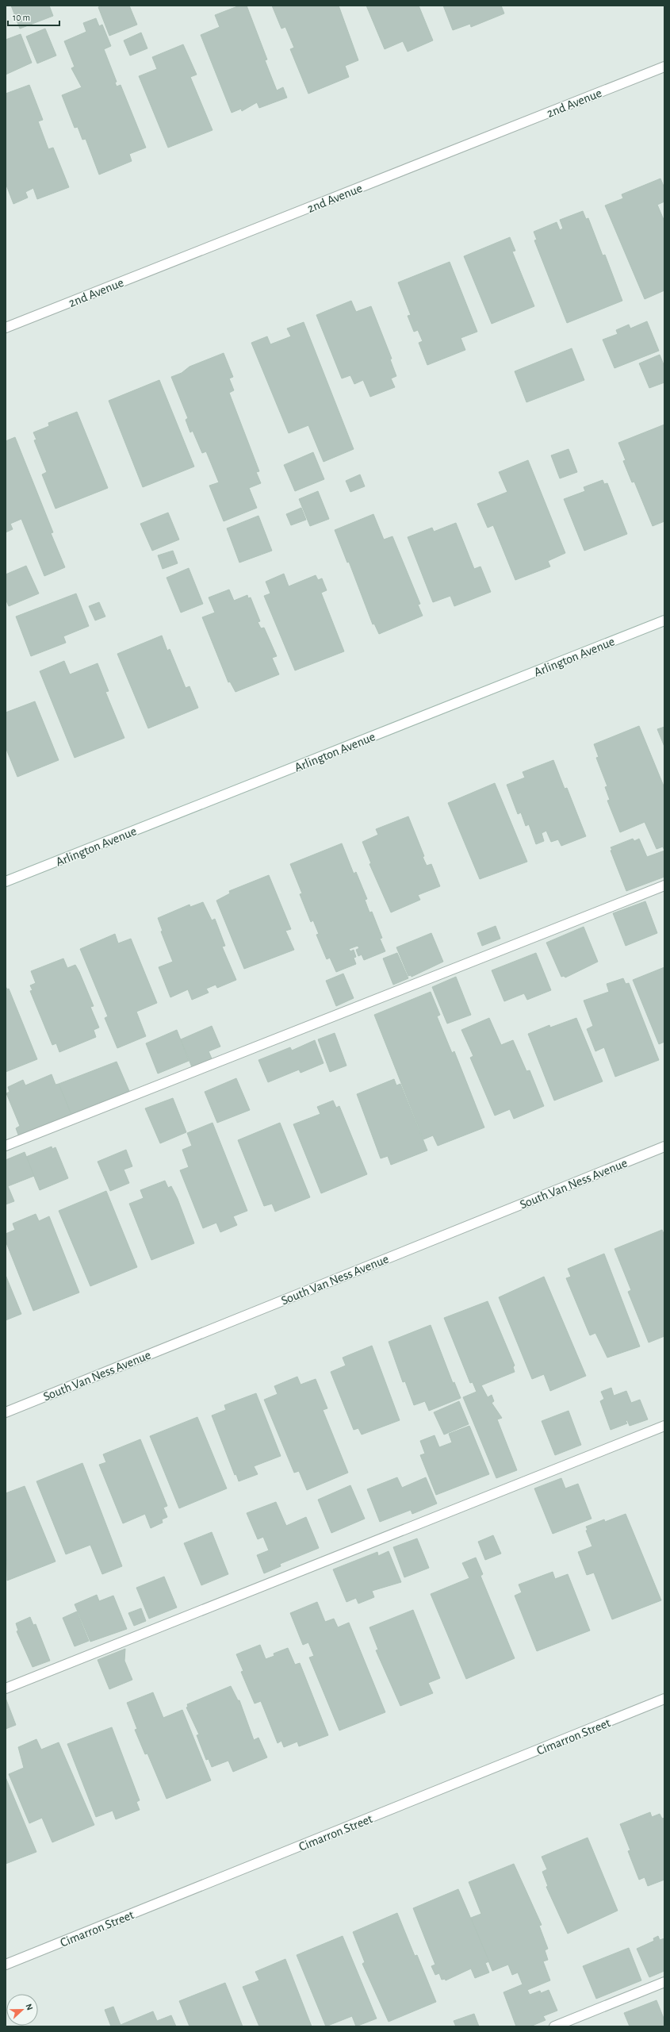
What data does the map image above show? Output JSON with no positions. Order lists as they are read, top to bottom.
{
  "streets": {
    "street": [
      "2nd Avenue",
      "Arlington Avenue",
      "South Van Ness Avenue",
      "Cimarron Street"
    ]
  },
  "scale_bar": "10 m",
  "north": "right"
}
